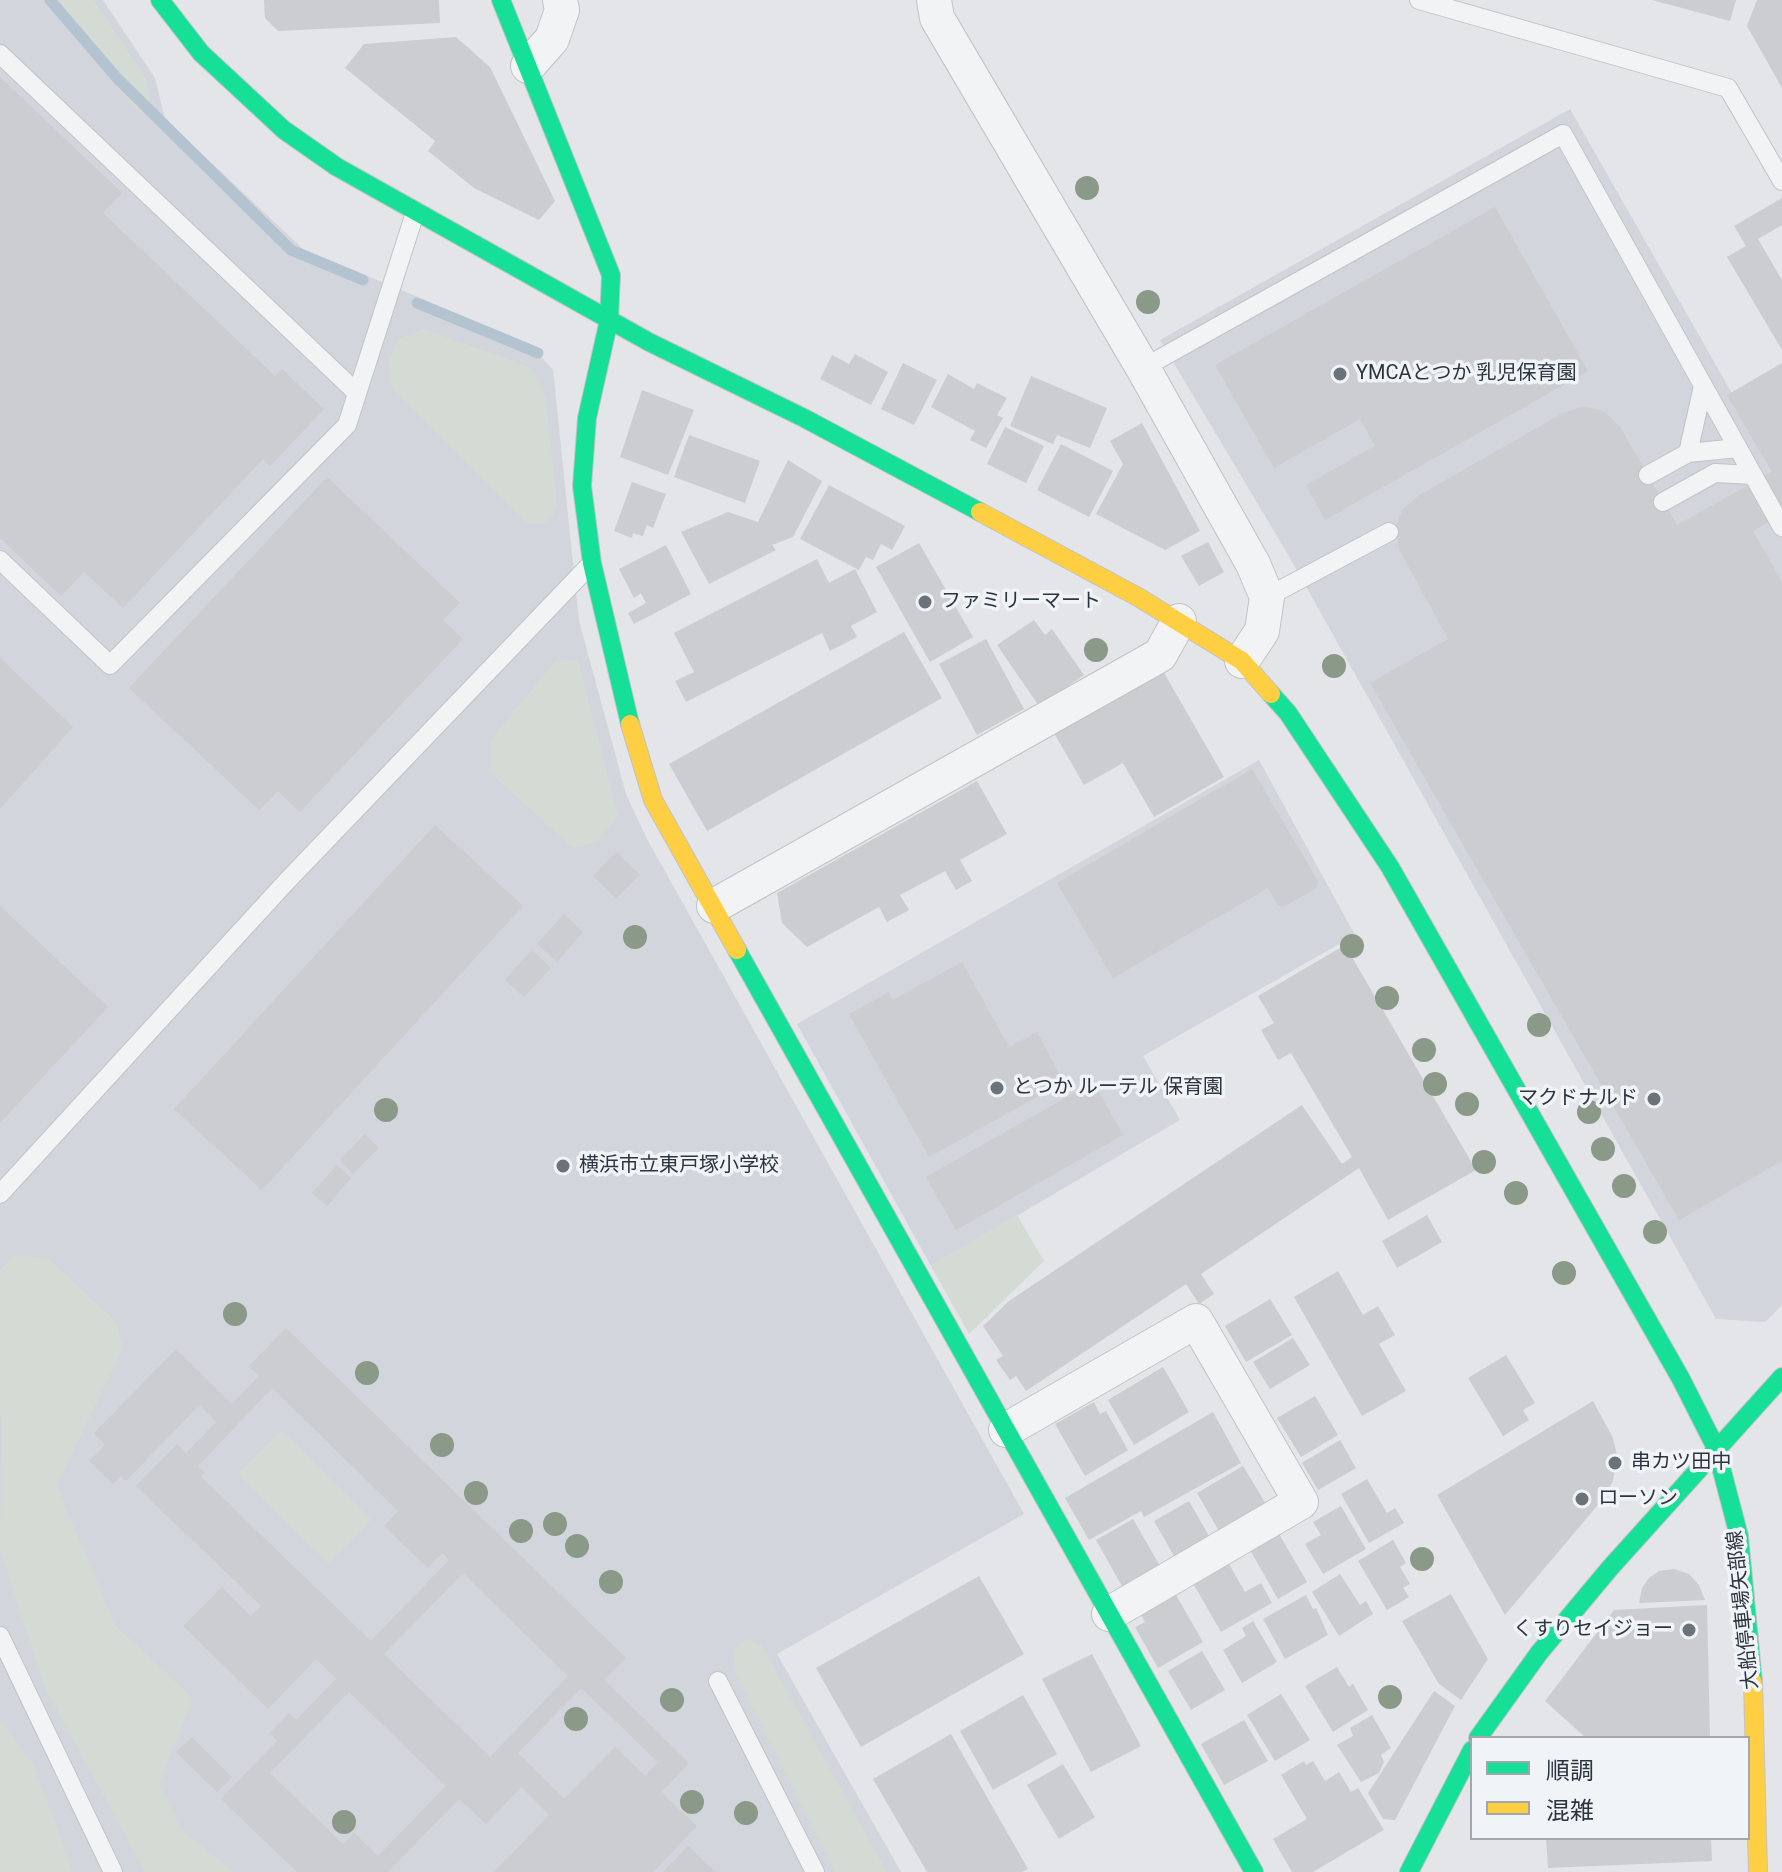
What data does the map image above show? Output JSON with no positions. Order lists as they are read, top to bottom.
{
  "streets": {
    "street": ["大船停車場矢部線"]
  },
  "places": [
    "YMCAとつか 乳児保育園",
    "ファミリーマート",
    "とつか ルーテル 保育園",
    "マクドナルド",
    "横浜市立東戸塚小学校",
    "串カツ田中",
    "ローソン",
    "くすりセイジョー"
  ],
  "legend": ["順調", "混雑"]
}
